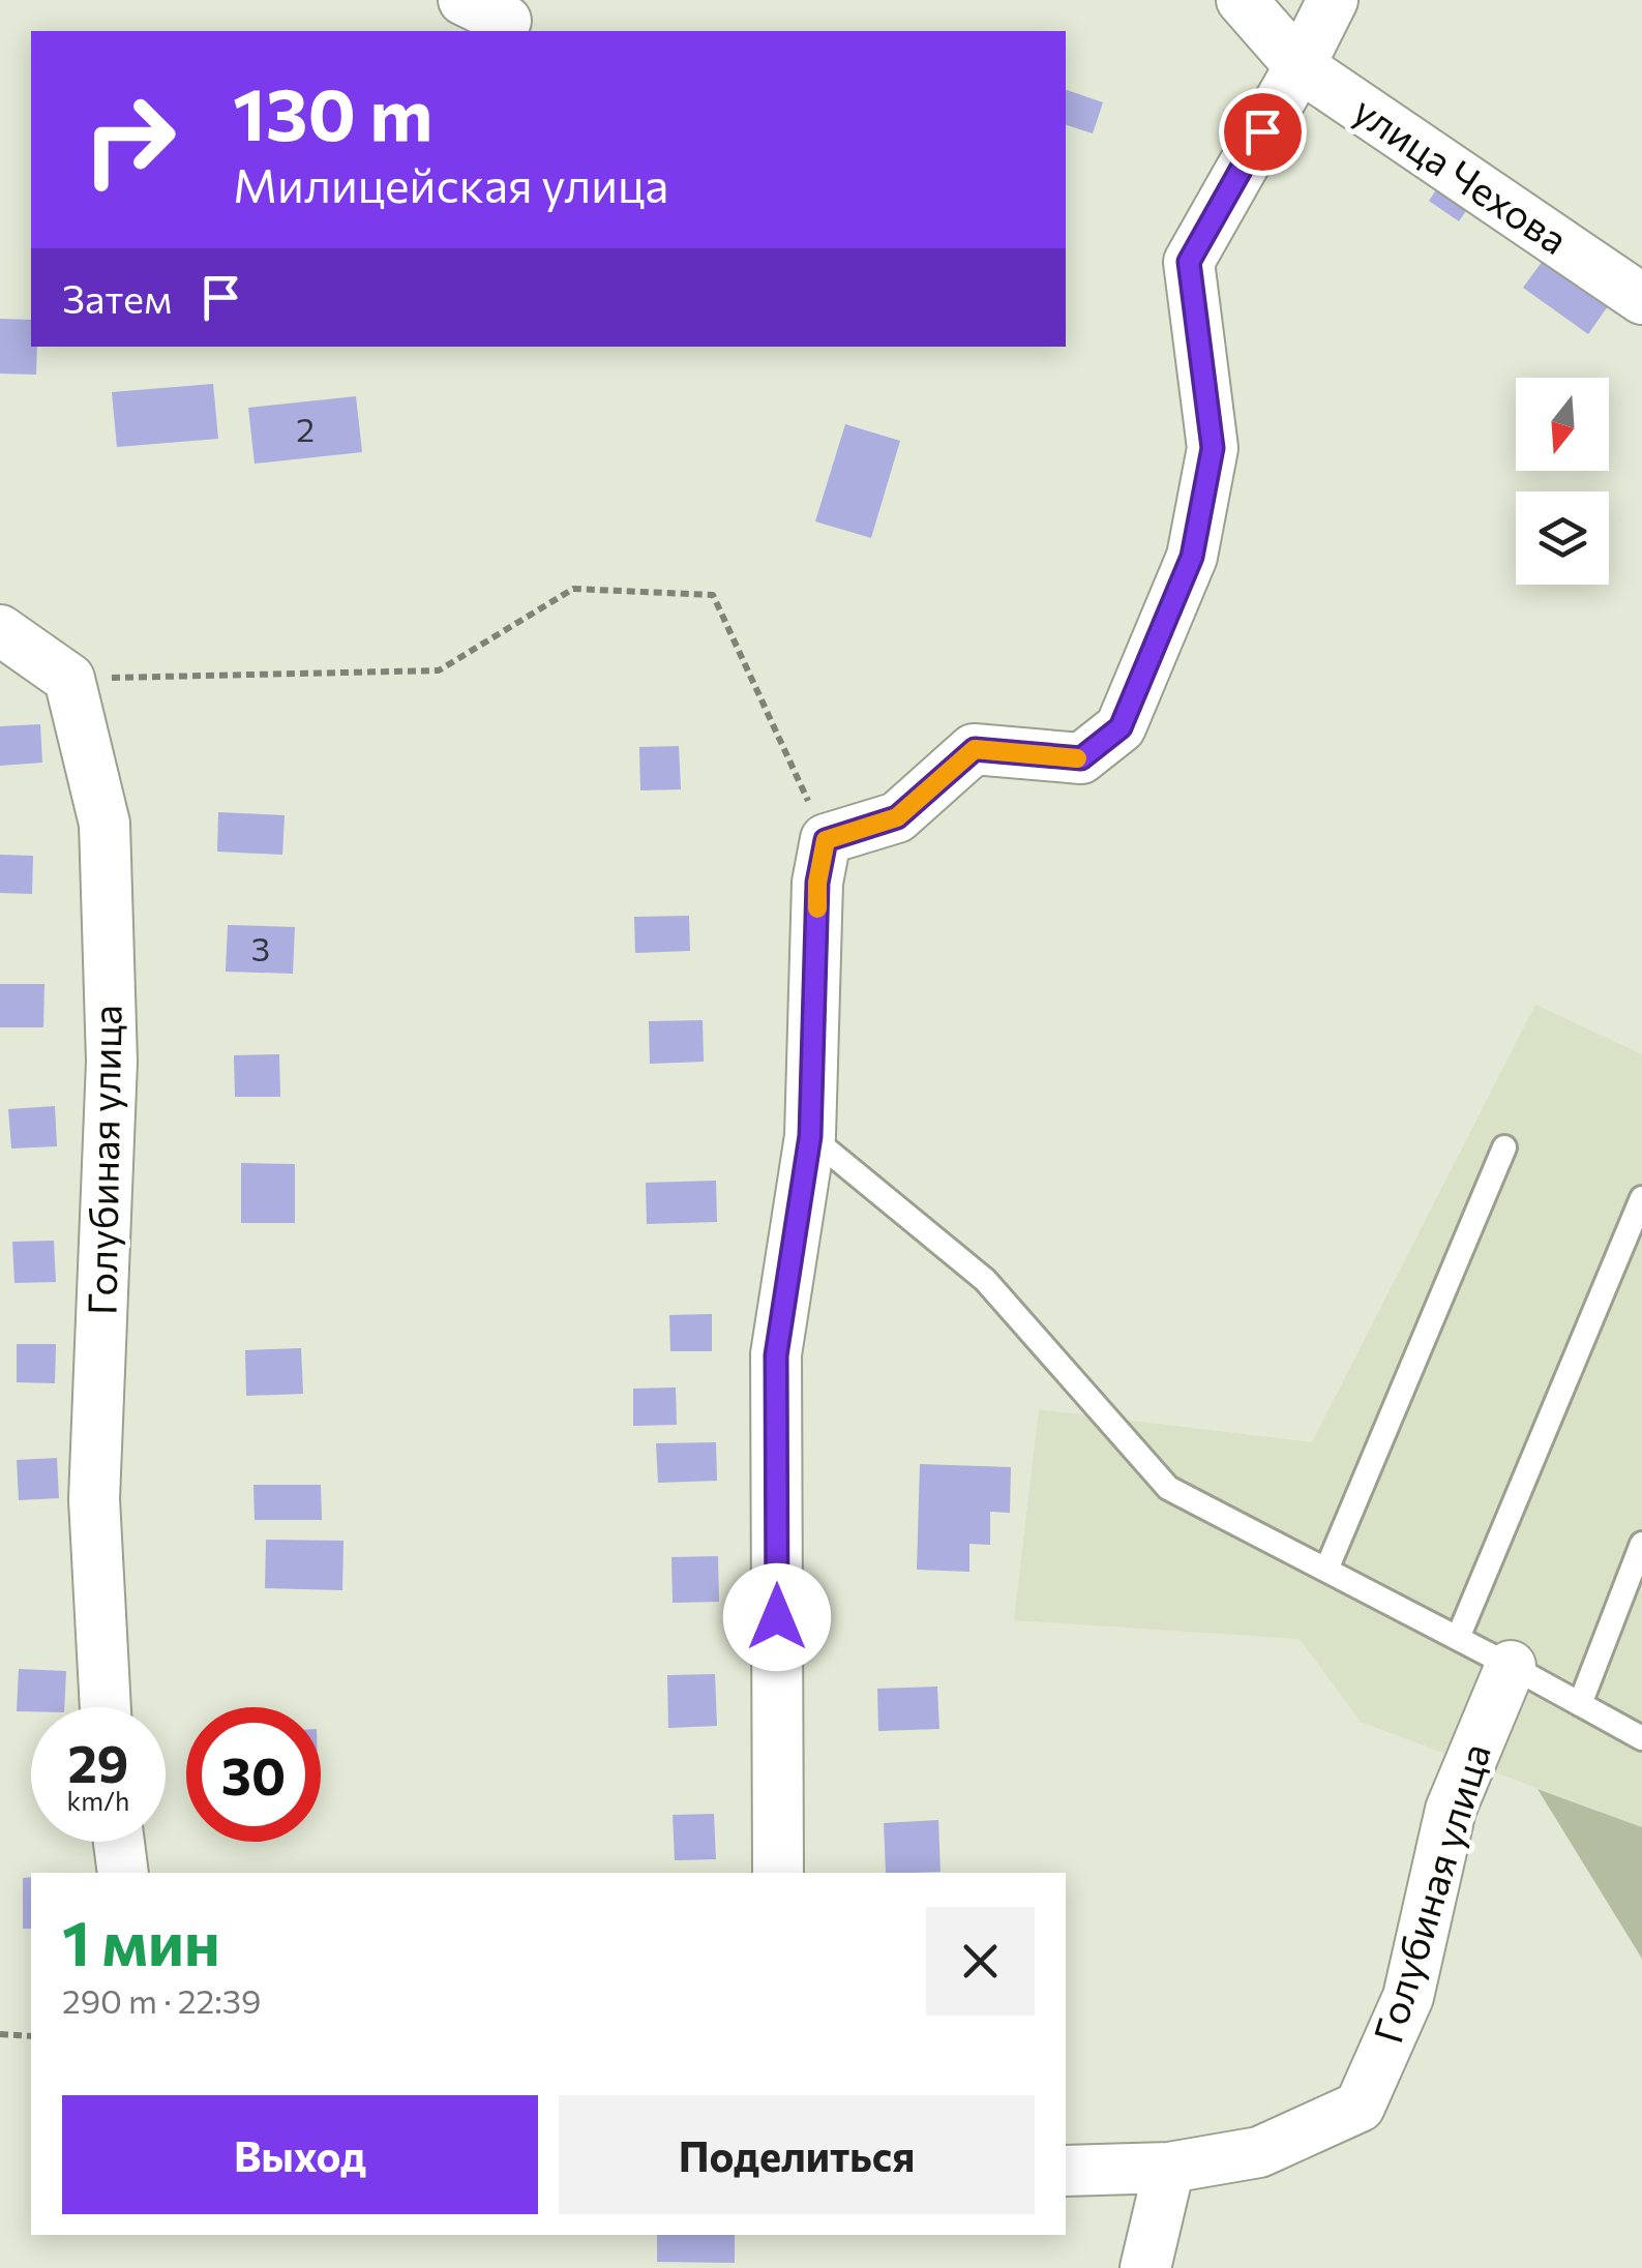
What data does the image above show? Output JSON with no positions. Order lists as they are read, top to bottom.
{
  "streets": {
    "street": ["улица Чехова", "Голубиная улица"]
  },
  "house_numbers": ["2", "3"],
  "north": "bottom",
  "page": {
    "turn": ["130 m", "Милицейская улица"],
    "then": "Затем",
    "speed": "29 km/h",
    "limit": "30",
    "heading": ["1 мин", "290 m · 22:39"],
    "buttons": ["Выход", "Поделиться"]
  }
}
